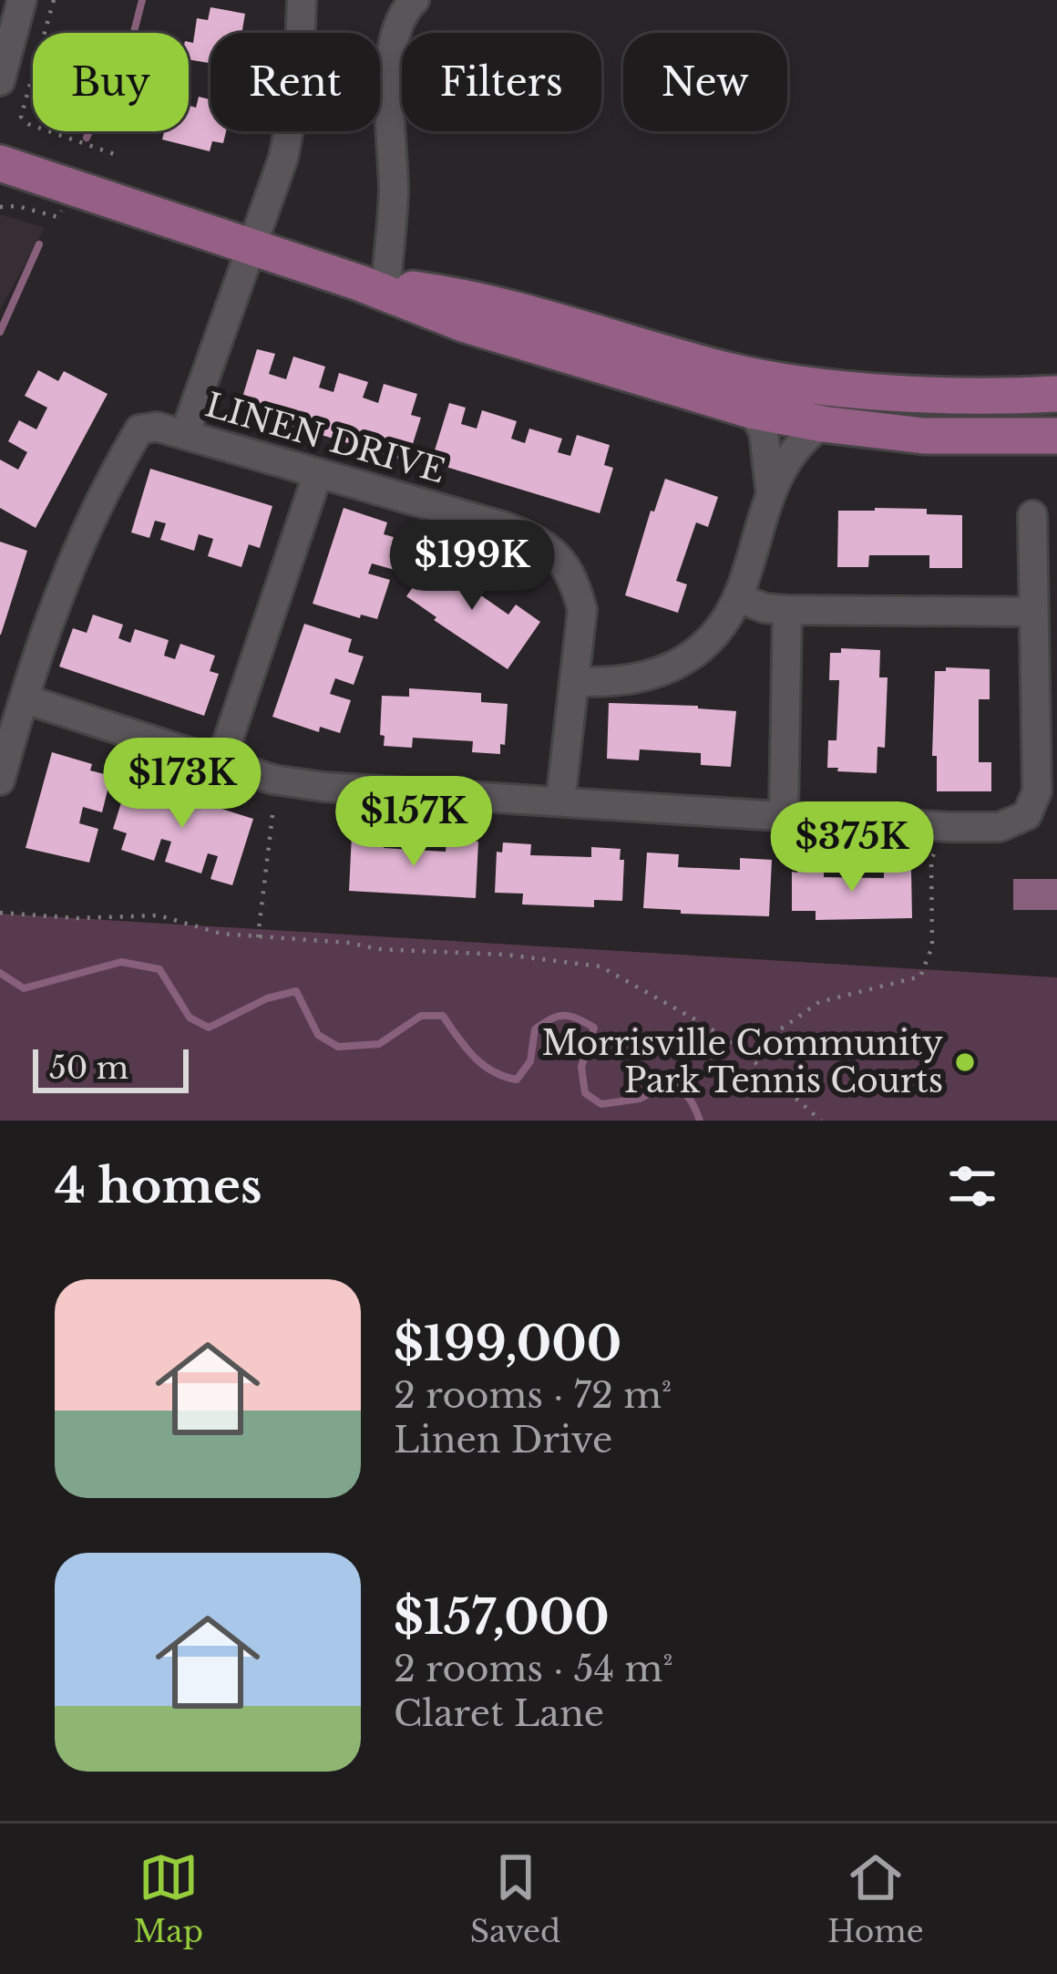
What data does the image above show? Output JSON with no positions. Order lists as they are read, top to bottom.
{
  "streets": {
    "street": ["LINEN DRIVE"]
  },
  "places": ["Morrisville Community Park Tennis Courts"],
  "scale_bar": "50 m",
  "page": {
    "chip": [
      "Buy",
      "Rent",
      "Filters",
      "New"
    ],
    "price": [
      "$199K",
      "$173K",
      "$157K",
      "$375K"
    ],
    "scale": "50 m",
    "heading": "4 homes",
    "list": [
      {
        "name": "$199,000",
        "note": "2 rooms · 72 m² · Linen Drive"
      },
      {
        "name": "$157,000",
        "note": "2 rooms · 54 m² · Claret Lane"
      }
    ],
    "tabs": ["Map", "Saved", "Home"]
  }
}
